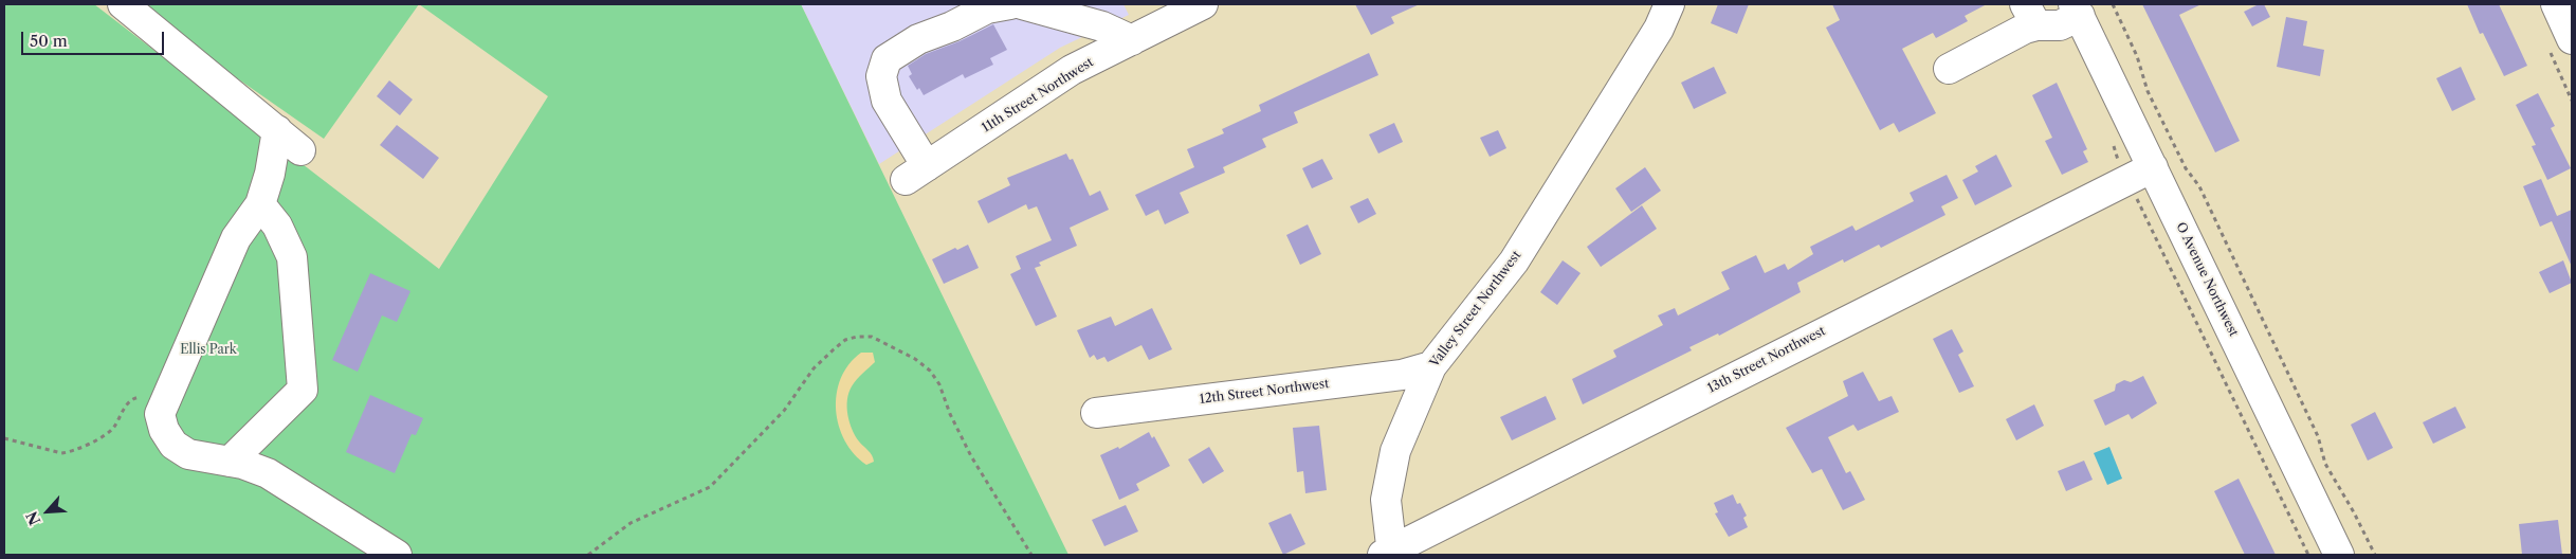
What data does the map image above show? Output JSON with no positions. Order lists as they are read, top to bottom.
{
  "streets": {
    "street": [
      "11th Street Northwest",
      "O Avenue Northwest",
      "Valley Street Northwest",
      "13th Street Northwest",
      "12th Street Northwest"
    ]
  },
  "crossings": [
    ["O Avenue Northwest", "13th Street Northwest"],
    ["Valley Street Northwest", "13th Street Northwest"],
    ["Valley Street Northwest", "12th Street Northwest"]
  ],
  "parks": ["Ellis Park"],
  "scale_bar": "50 m",
  "north": "bottom left"
}
